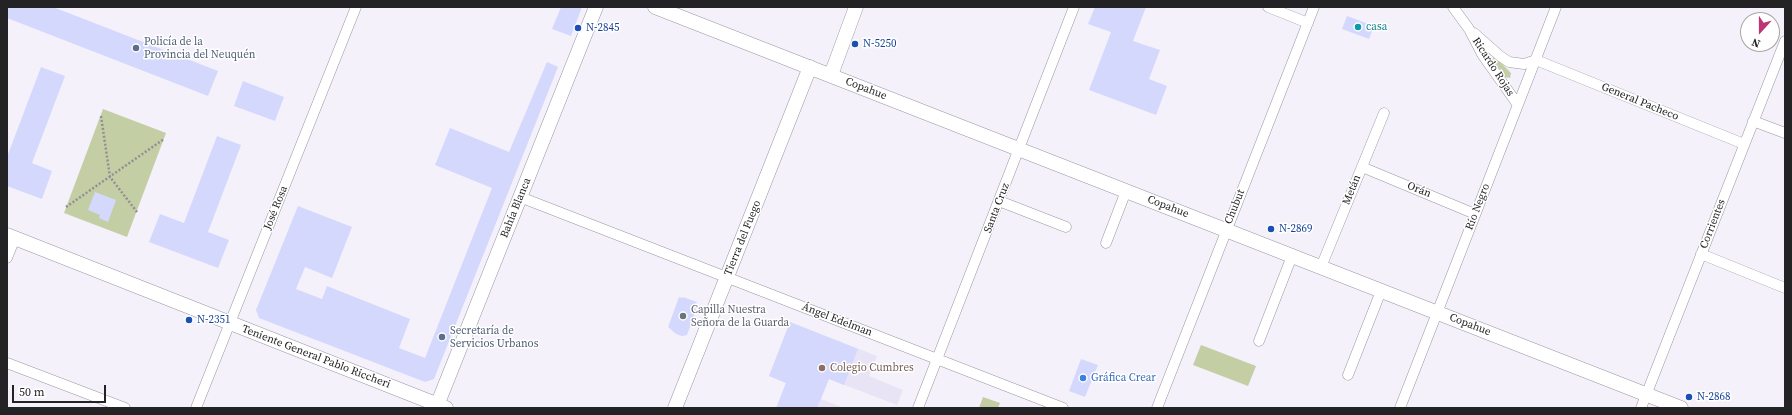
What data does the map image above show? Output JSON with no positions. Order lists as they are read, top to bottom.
{
  "streets": {
    "street": [
      "Ricardo Rojas",
      "Copahue",
      "General Pacheco",
      "Metán",
      "Orán",
      "Chubut",
      "Río Negro",
      "José Rosa",
      "Bahía Blanca",
      "Santa Cruz",
      "Corrientes",
      "Tierra del Fuego",
      "Ángel Edelman",
      "Teniente General Pablo Riccheri"
    ]
  },
  "crossings": [
    ["Ricardo Rojas", "General Pacheco"],
    ["Ricardo Rojas", "Río Negro"],
    ["Copahue", "Metán"],
    ["Copahue", "Chubut"],
    ["Copahue", "Río Negro"],
    ["Copahue", "Santa Cruz"],
    ["Copahue", "Corrientes"],
    ["Copahue", "Tierra del Fuego"],
    ["General Pacheco", "Río Negro"],
    ["General Pacheco", "Corrientes"],
    ["Metán", "Orán"],
    ["Orán", "Río Negro"],
    ["José Rosa", "Teniente General Pablo Riccheri"],
    ["Bahía Blanca", "Ángel Edelman"],
    ["Bahía Blanca", "Teniente General Pablo Riccheri"],
    ["Santa Cruz", "Ángel Edelman"],
    ["Tierra del Fuego", "Ángel Edelman"]
  ],
  "places": [
    "casa",
    "N-2845",
    "N-5250",
    "Policía de la Provincia del Neuquén",
    "N-2869",
    "Capilla Nuestra Señora de la Guarda",
    "N-2351",
    "Secretaría de Servicios Urbanos",
    "Colegio Cumbres",
    "Gráfica Crear",
    "N-2868"
  ],
  "scale_bar": "50 m",
  "north": "bottom"
}
